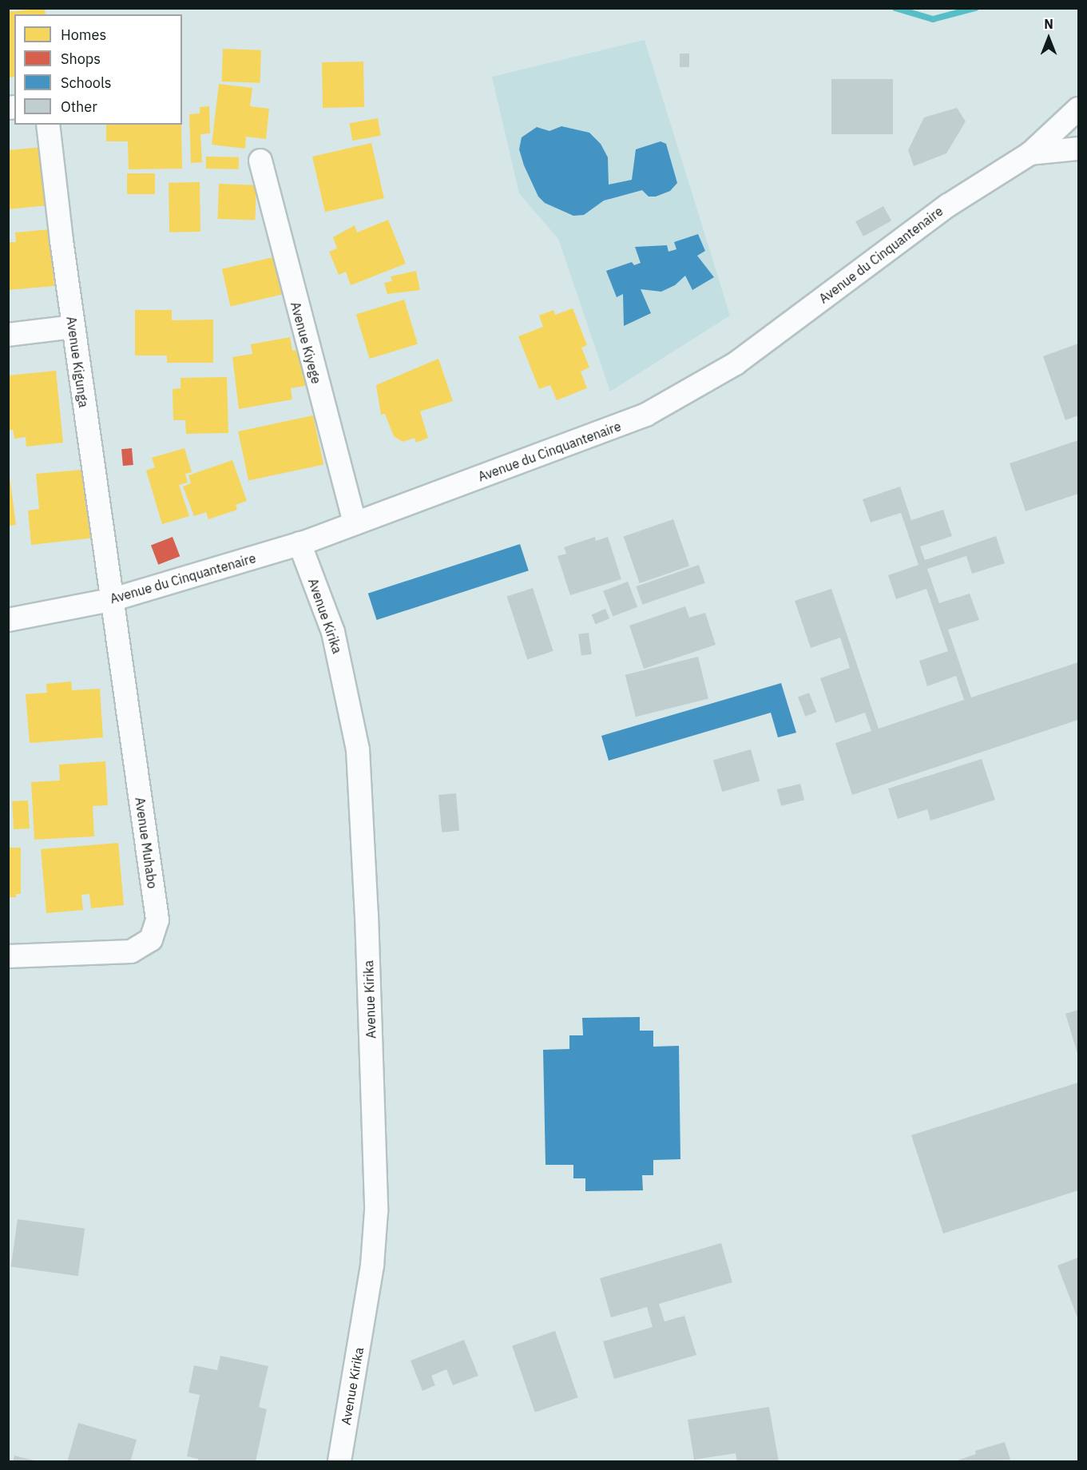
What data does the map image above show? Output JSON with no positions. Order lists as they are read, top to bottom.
{
  "streets": {
    "street": [
      "Avenue du Cinquantenaire",
      "Avenue Kiyege",
      "Avenue Kigunga",
      "Avenue Kirika",
      "Avenue Muhabo"
    ]
  },
  "crossings": [
    ["Avenue du Cinquantenaire", "Avenue Kiyege"],
    ["Avenue du Cinquantenaire", "Avenue Kigunga"],
    ["Avenue du Cinquantenaire", "Avenue Kirika"],
    ["Avenue du Cinquantenaire", "Avenue Muhabo"],
    ["Avenue Kigunga", "Avenue Muhabo"]
  ],
  "legend": [
    "Homes",
    "Shops",
    "Schools",
    "Other"
  ],
  "north": "top"
}
